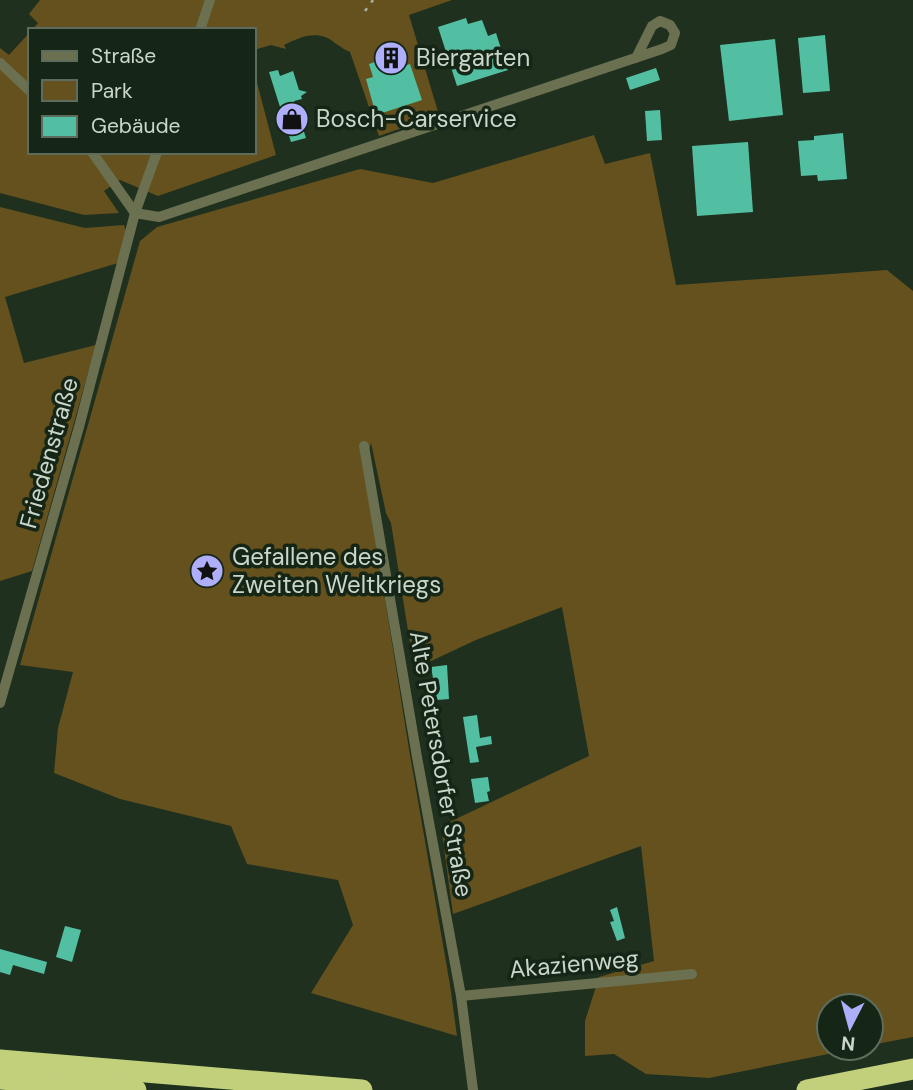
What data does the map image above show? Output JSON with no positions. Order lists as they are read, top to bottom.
{
  "streets": {
    "street": ["Friedenstraße", "Alte Petersdorfer Straße", "Akazienweg"]
  },
  "crossings": [
    ["Alte Petersdorfer Straße", "Akazienweg"]
  ],
  "places": {
    "building": ["Biergarten"],
    "shop": ["Bosch-Carservice"],
    "place": ["Gefallene des Zweiten Weltkriegs"]
  },
  "legend": ["Straße", "Park", "Gebäude"],
  "north": "bottom"
}
